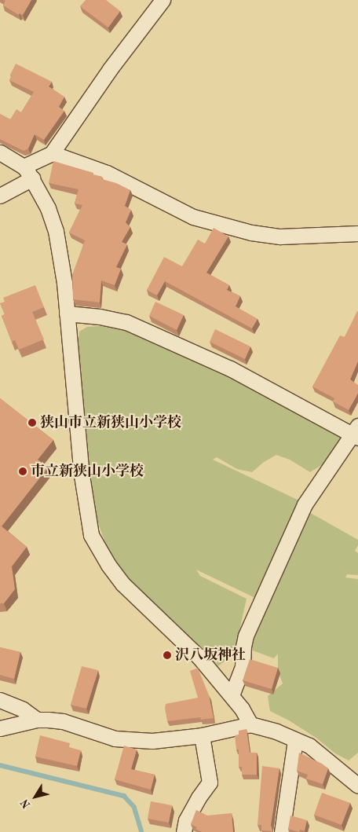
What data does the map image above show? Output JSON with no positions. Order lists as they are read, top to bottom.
{
  "places": ["狭山市立新狭山小学校", "市立新狭山小学校", "沢八坂神社"],
  "north": "bottom left"
}
